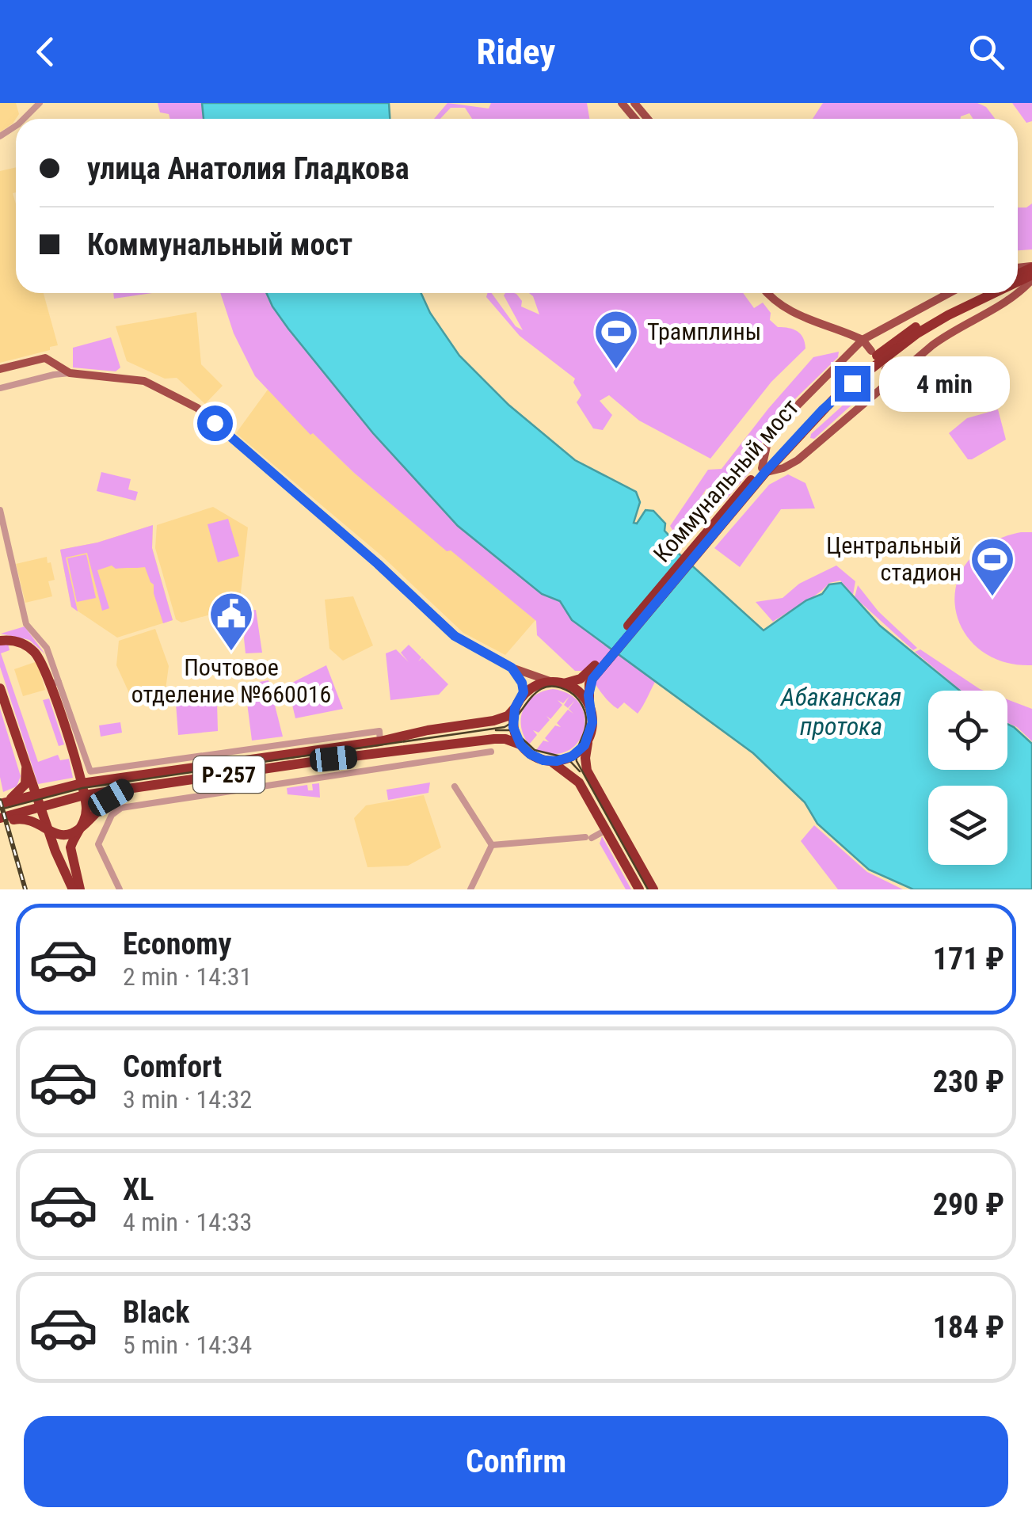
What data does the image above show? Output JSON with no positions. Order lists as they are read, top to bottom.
{
  "streets": {
    "highway": ["Коммунальный мост", "Р-257"]
  },
  "water": ["Абаканская протока"],
  "places": {
    "sports": ["Трамплины", "Центральный стадион"],
    "public building": ["Почтовое отделение №660016"]
  },
  "page": {
    "header": "Ridey",
    "banner": ["улица Анатолия Гладкова", "Коммунальный мост"],
    "bubble": "4 min",
    "list": [
      {
        "name": "Economy",
        "note": "2 min · 14:31",
        "value": "171 ₽"
      },
      {
        "name": "Comfort",
        "note": "3 min · 14:32",
        "value": "230 ₽"
      },
      {
        "name": "XL",
        "note": "4 min · 14:33",
        "value": "290 ₽"
      },
      {
        "name": "Black",
        "note": "5 min · 14:34",
        "value": "184 ₽"
      }
    ],
    "buttons": "Confirm"
  }
}
